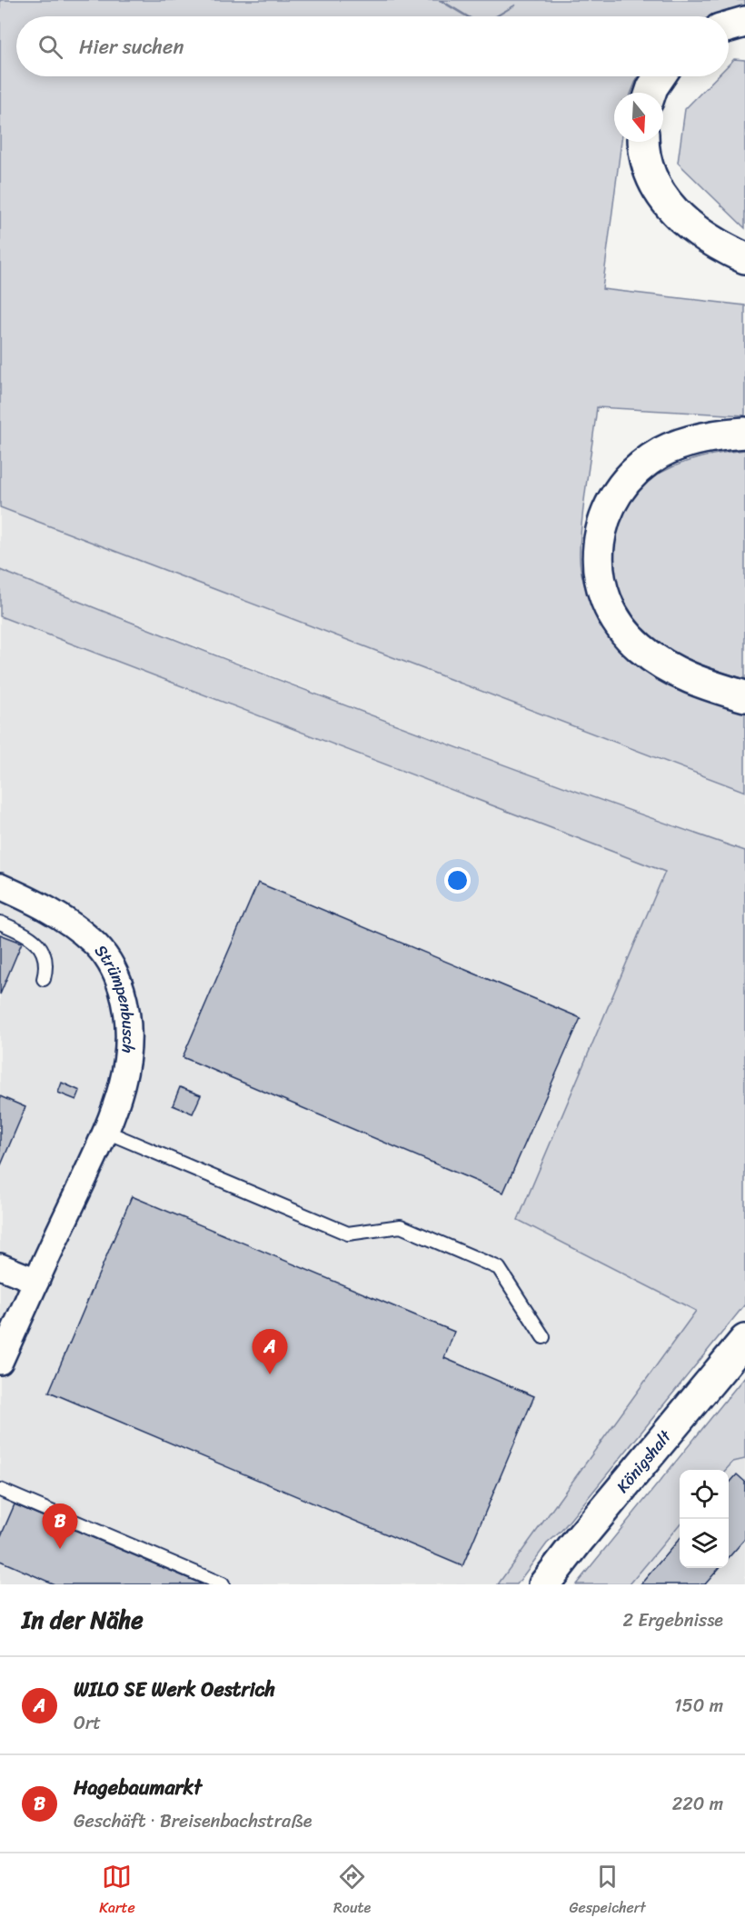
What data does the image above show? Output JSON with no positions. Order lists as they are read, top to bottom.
{
  "streets": {
    "main road": ["Königshalt"],
    "street": ["Strümpenbusch"]
  },
  "north": "bottom",
  "page": {
    "search": "Hier suchen",
    "pins": ["A", "B"],
    "heading": ["In der Nähe", "2 Ergebnisse"],
    "list": [
      {
        "mark": "A",
        "name": "WILO SE Werk Oestrich",
        "note": "Ort",
        "value": "150 m"
      },
      {
        "mark": "B",
        "name": "Hagebaumarkt",
        "note": "Geschäft · Breisenbachstraße",
        "value": "220 m"
      }
    ],
    "nav": ["Karte", "Route", "Gespeichert"]
  }
}
